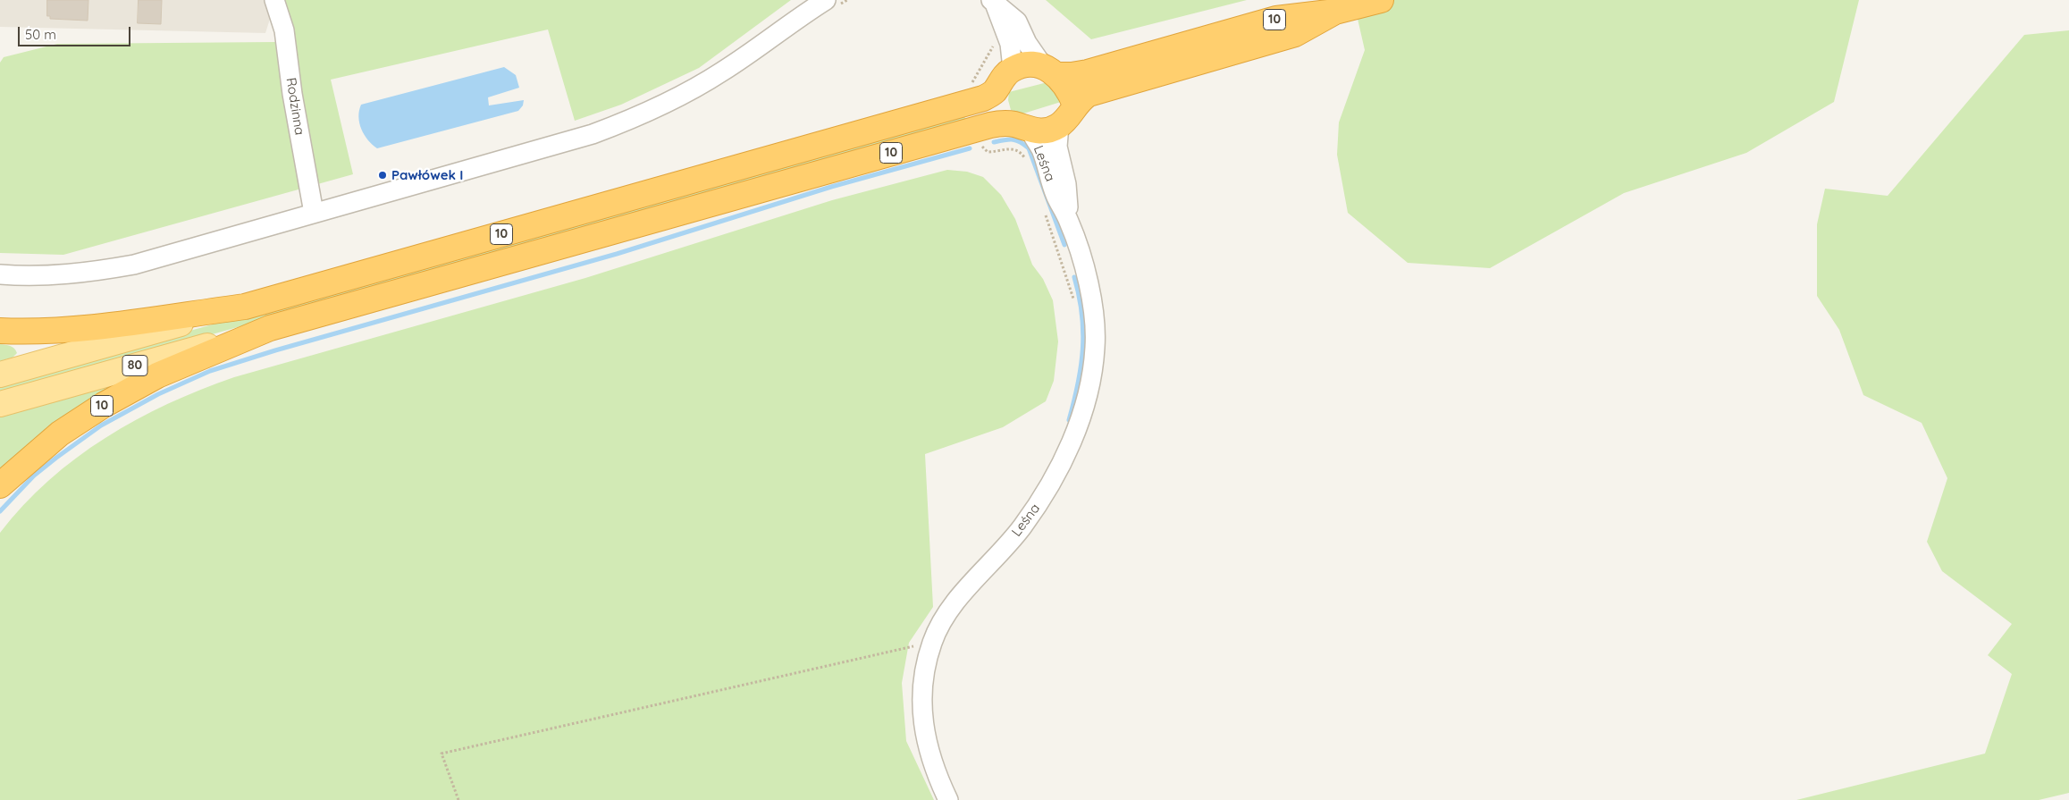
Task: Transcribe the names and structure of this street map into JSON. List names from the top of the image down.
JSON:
{
  "streets": {
    "highway": ["10"],
    "main road": ["80"],
    "street": ["Rodzinna", "Leśna"]
  },
  "crossings": [
    ["10", "Leśna"],
    ["10", "80"]
  ],
  "places": ["Pawłówek I"],
  "scale_bar": "50 m"
}
